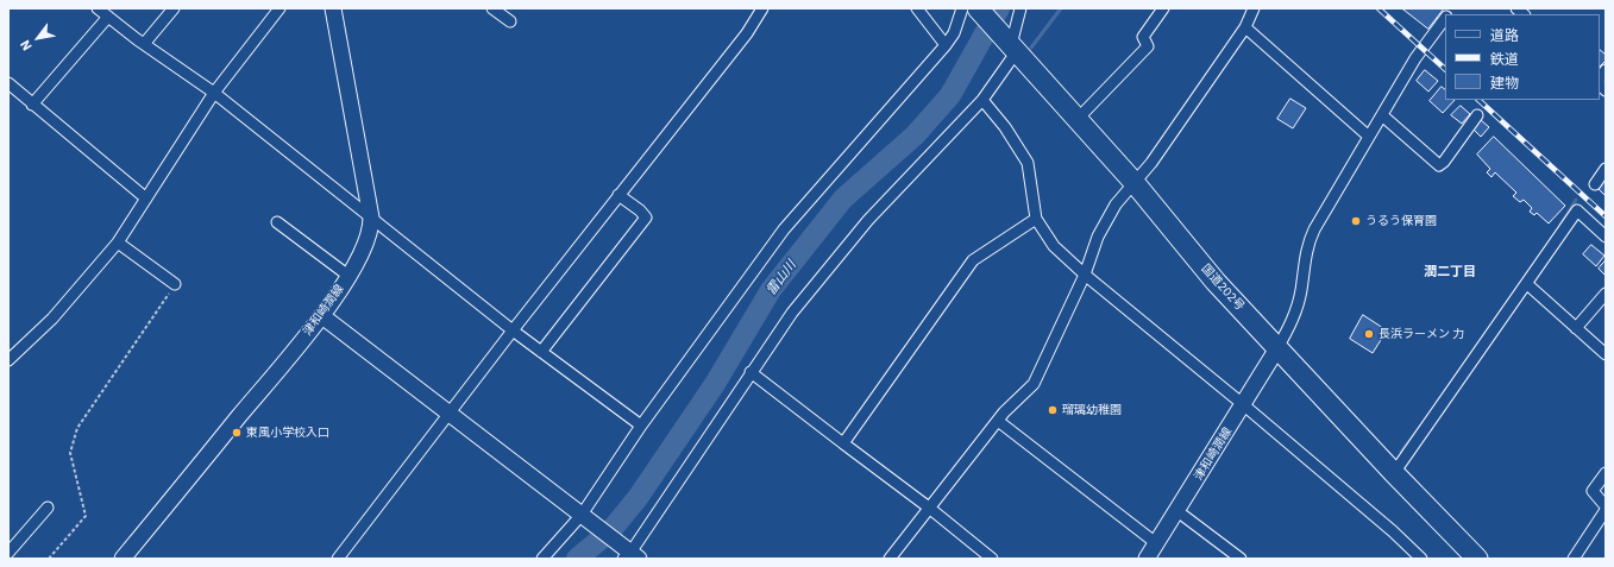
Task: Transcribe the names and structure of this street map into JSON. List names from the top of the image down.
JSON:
{
  "streets": {
    "highway": ["国道202号"],
    "main road": ["津和崎潤線"]
  },
  "crossings": [
    ["国道202号", "津和崎潤線"]
  ],
  "districts": ["潤二丁目"],
  "water": ["雷山川"],
  "places": [
    "うるう保育園",
    "長浜ラーメン 力",
    "瑠璃幼稚園",
    "東風小学校入口"
  ],
  "legend": ["道路", "鉄道", "建物"],
  "north": "bottom left"
}
